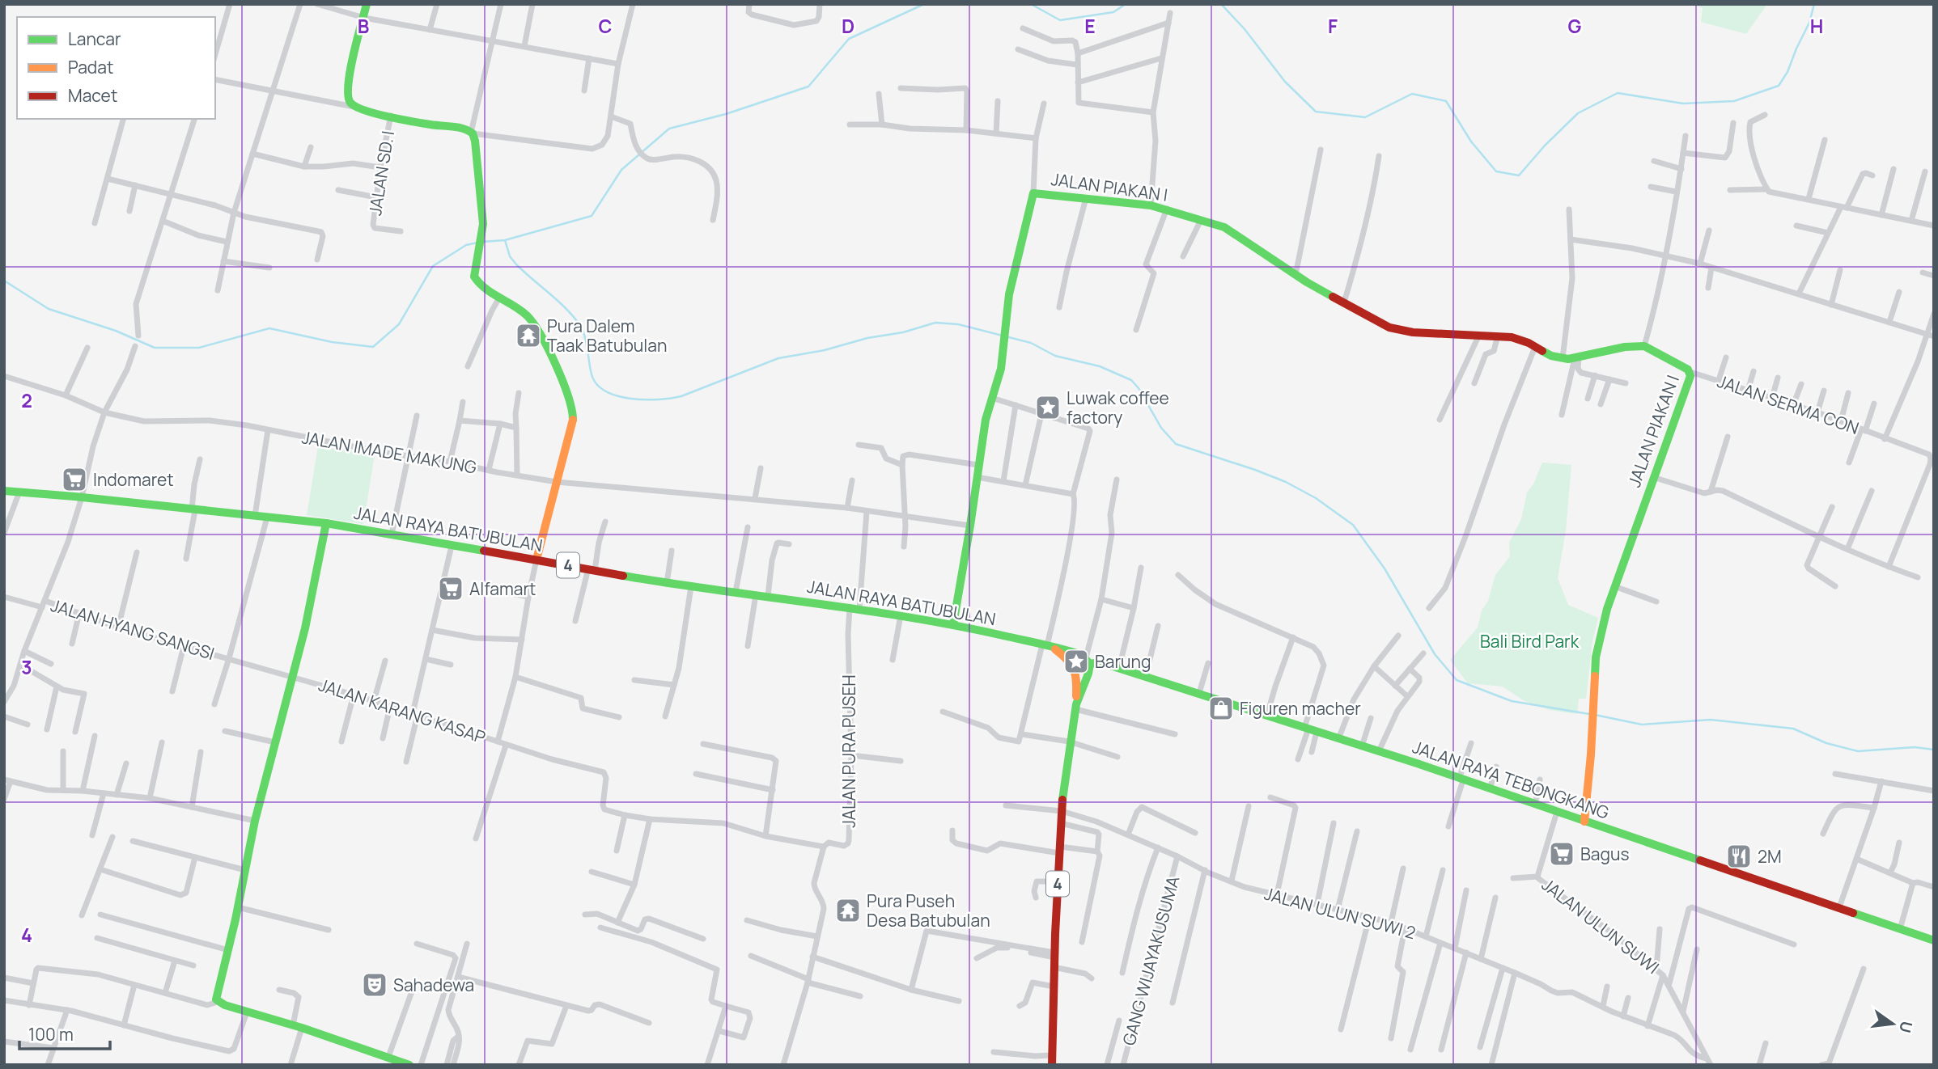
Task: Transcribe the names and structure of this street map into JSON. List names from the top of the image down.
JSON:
{
  "streets": {
    "main road": [
      "JALAN PIAKAN I",
      "JALAN RAYA BATUBULAN",
      "4",
      "JALAN RAYA TEBONGKANG"
    ],
    "street": [
      "JALAN SD. I",
      "JALAN SERMA CON",
      "JALAN IMADE MAKUNG",
      "JALAN HYANG SANGSI",
      "JALAN KARANG KASAP",
      "JALAN PURA PUSEH",
      "JALAN ULUN SUWI 2",
      "JALAN ULUN SUWI",
      "GANG WIJAYAKUSUMA"
    ]
  },
  "crossings": [
    ["JALAN PIAKAN I", "JALAN SERMA CON"],
    ["JALAN PIAKAN I", "JALAN RAYA TEBONGKANG"],
    ["JALAN RAYA BATUBULAN", "4"],
    ["JALAN RAYA BATUBULAN", "JALAN KARANG KASAP"],
    ["JALAN RAYA BATUBULAN", "JALAN PURA PUSEH"],
    ["JALAN RAYA BATUBULAN", "JALAN RAYA TEBONGKANG"],
    ["4", "JALAN RAYA TEBONGKANG"],
    ["4", "JALAN ULUN SUWI 2"],
    ["JALAN HYANG SANGSI", "JALAN KARANG KASAP"],
    ["JALAN RAYA TEBONGKANG", "JALAN ULUN SUWI"],
    ["JALAN ULUN SUWI 2", "JALAN ULUN SUWI"],
    ["JALAN ULUN SUWI 2", "GANG WIJAYAKUSUMA"]
  ],
  "parks": ["Bali Bird Park"],
  "places": {
    "temple": ["Pura Dalem Taak Batubulan", "Pura Puseh Desa Batubulan"],
    "place": ["Luwak coffee factory", "Barung"],
    "supermarket": ["Indomaret", "Alfamart", "Bagus"],
    "shop": ["Figuren macher"],
    "restaurant": ["2M"],
    "theatre": ["Sahadewa"]
  },
  "legend": ["Lancar", "Padat", "Macet"],
  "scale_bar": "100 m",
  "north": "right",
  "grid": {
    "columns": [
      "B",
      "C",
      "D",
      "E",
      "F",
      "G",
      "H"
    ],
    "rows": ["2", "3", "4"]
  }
}
